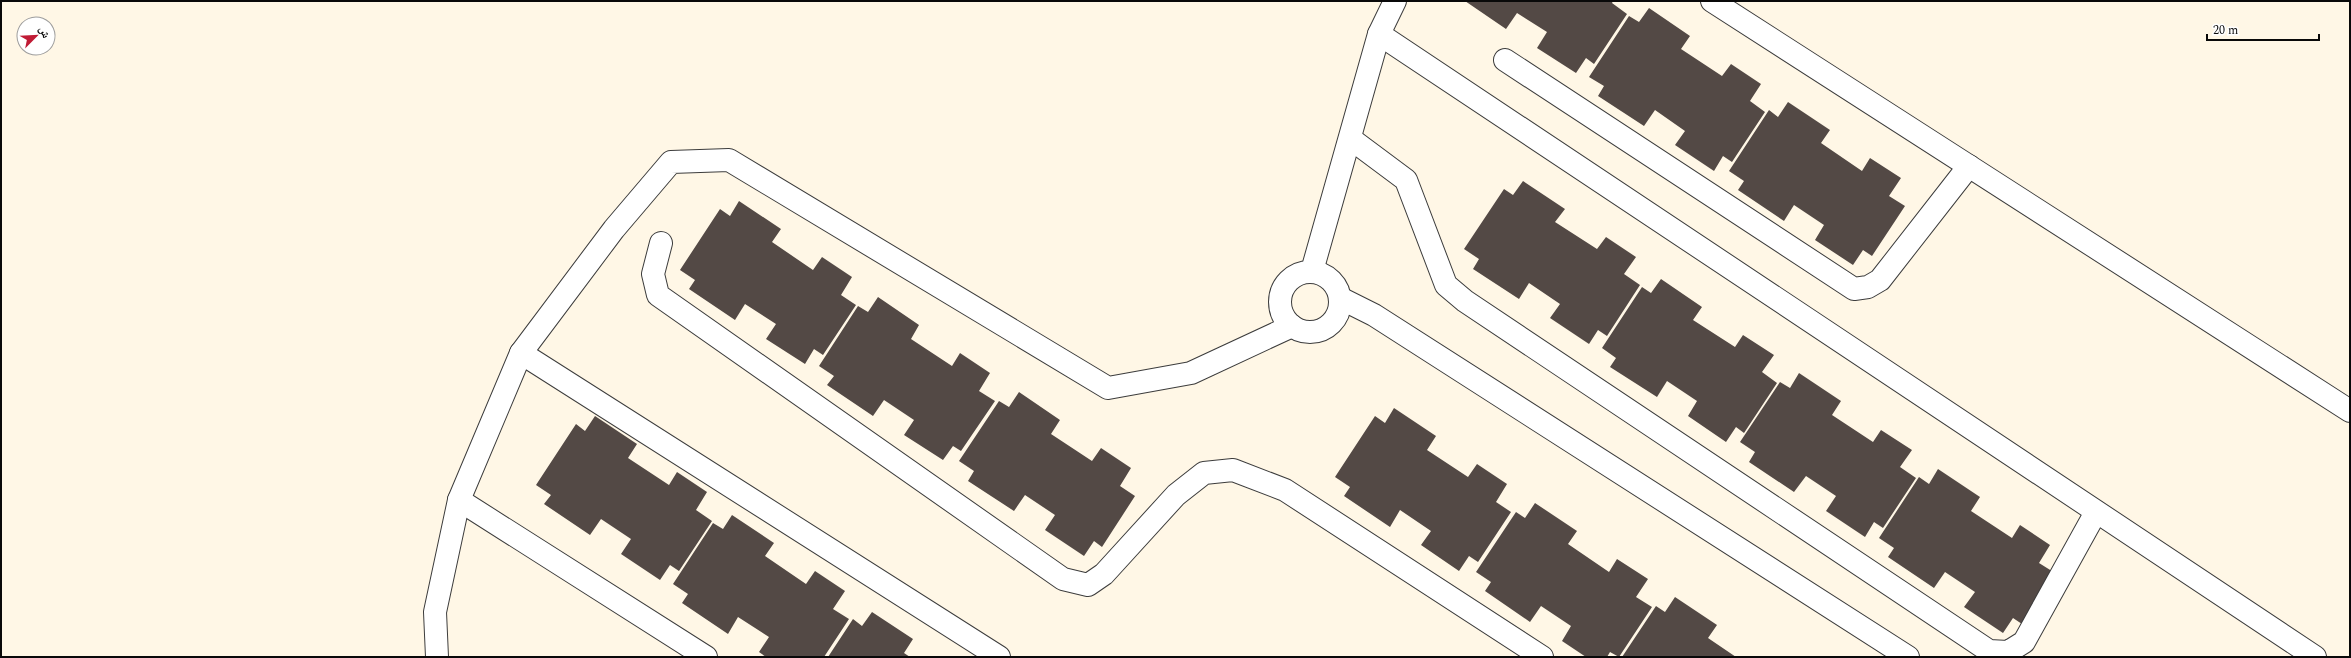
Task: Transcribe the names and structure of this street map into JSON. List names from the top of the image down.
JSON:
{
  "scale_bar": "20 m",
  "north": "top right"
}
